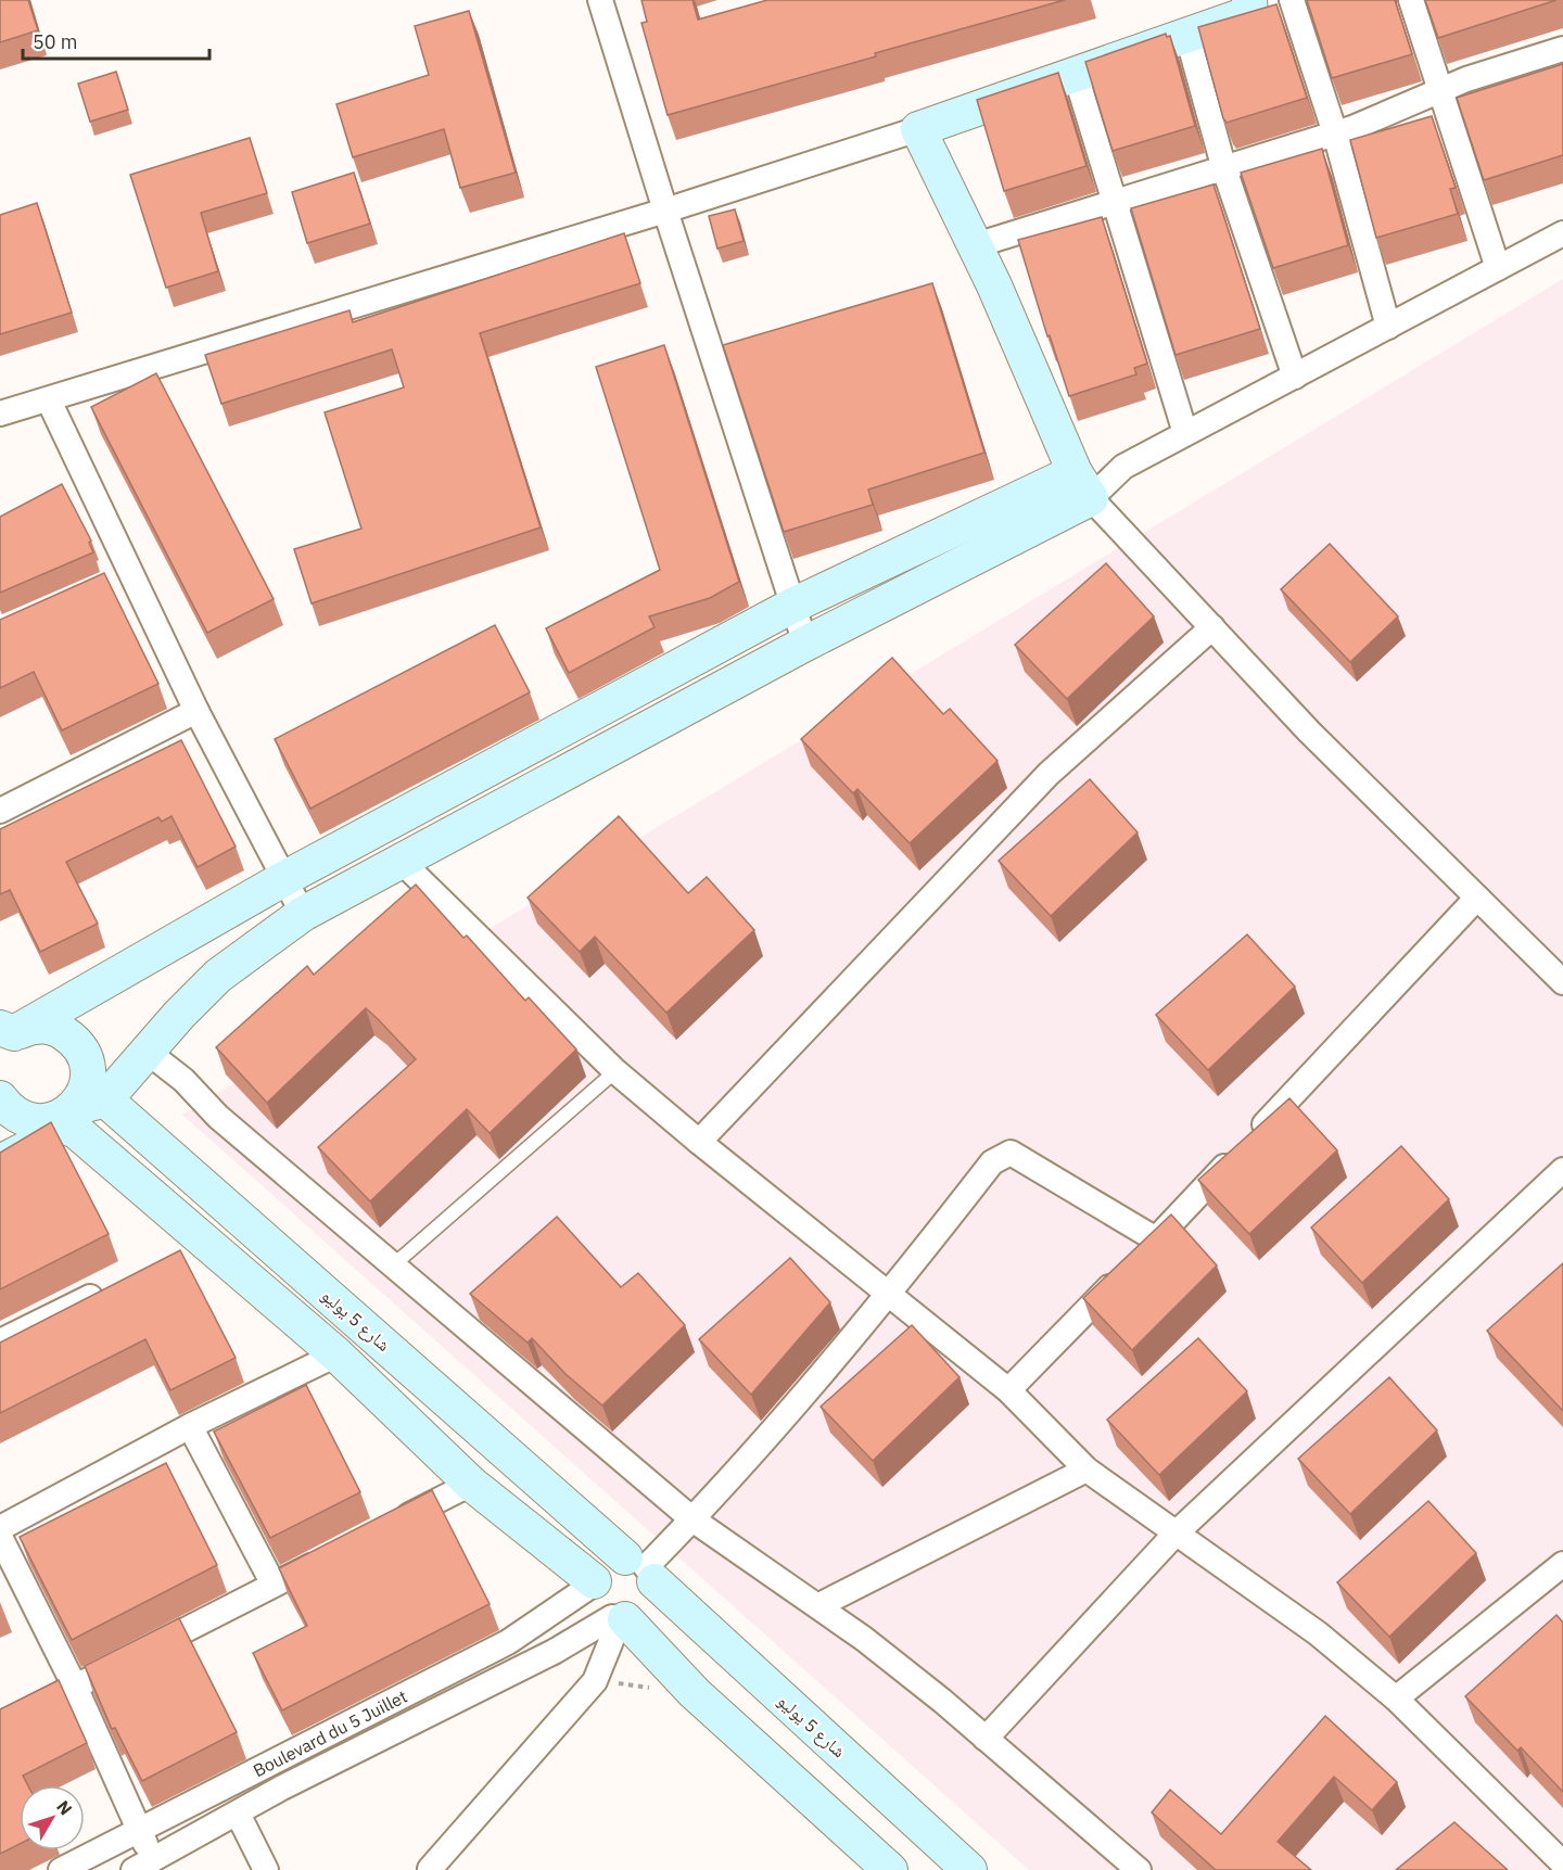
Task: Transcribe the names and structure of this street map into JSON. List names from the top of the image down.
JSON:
{
  "streets": {
    "street": ["شارع 5 يوليو", "Boulevard du 5 Juillet"]
  },
  "crossings": [
    ["شارع 5 يوليو", "Boulevard du 5 Juillet"]
  ],
  "scale_bar": "50 m",
  "north": "top right"
}
